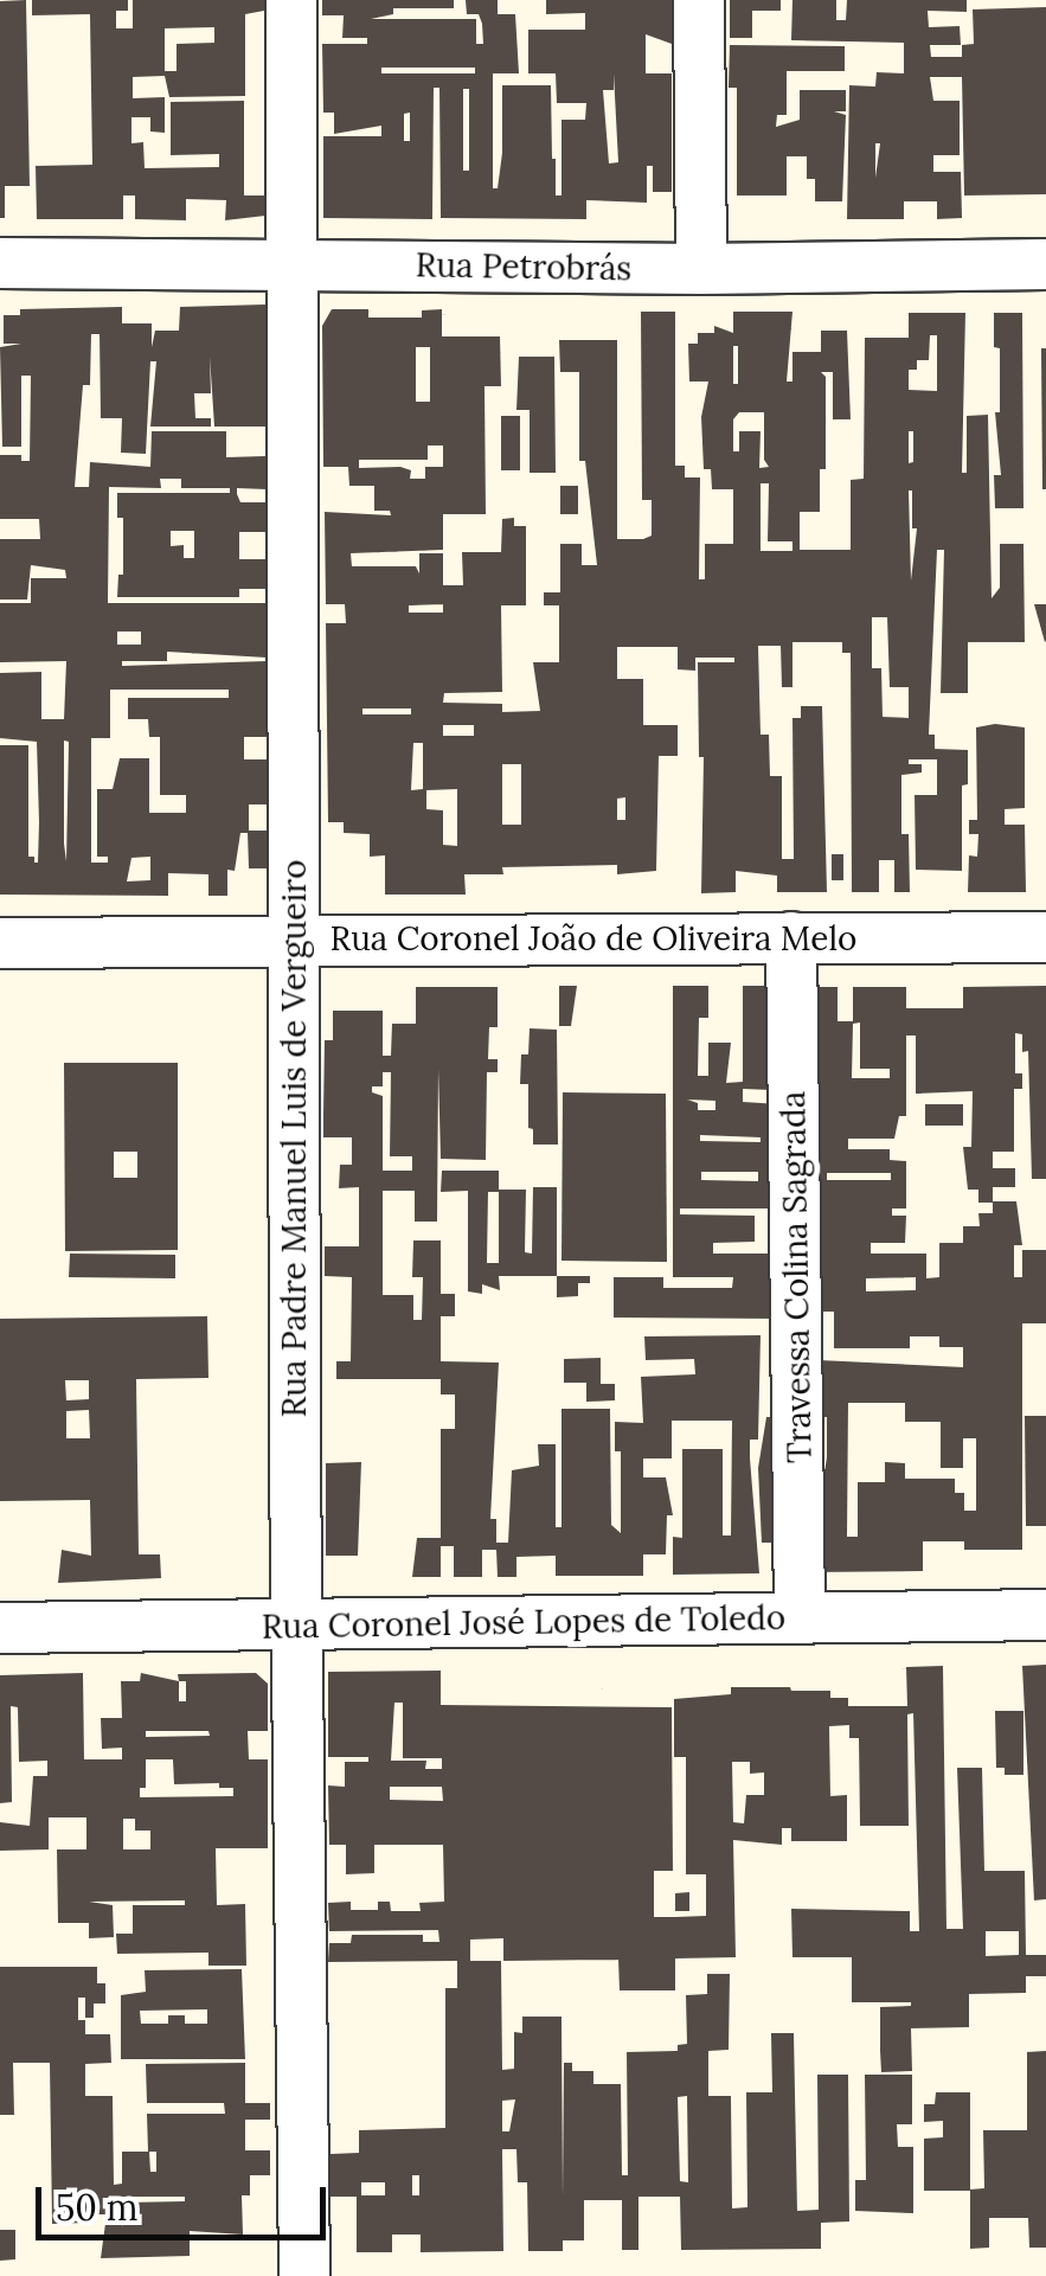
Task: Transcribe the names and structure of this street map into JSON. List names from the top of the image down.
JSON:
{
  "streets": {
    "street": [
      "Rua Petrobrás",
      "Rua Coronel João de Oliveira Melo",
      "Rua Padre Manuel Luis de Vergueiro",
      "Travessa Colina Sagrada",
      "Rua Coronel José Lopes de Toledo"
    ]
  },
  "crossings": [
    ["Rua Petrobrás", "Rua Padre Manuel Luis de Vergueiro"],
    ["Rua Coronel João de Oliveira Melo", "Rua Padre Manuel Luis de Vergueiro"],
    ["Rua Coronel João de Oliveira Melo", "Travessa Colina Sagrada"],
    ["Rua Padre Manuel Luis de Vergueiro", "Rua Coronel José Lopes de Toledo"],
    ["Travessa Colina Sagrada", "Rua Coronel José Lopes de Toledo"]
  ],
  "scale_bar": "50 m"
}
